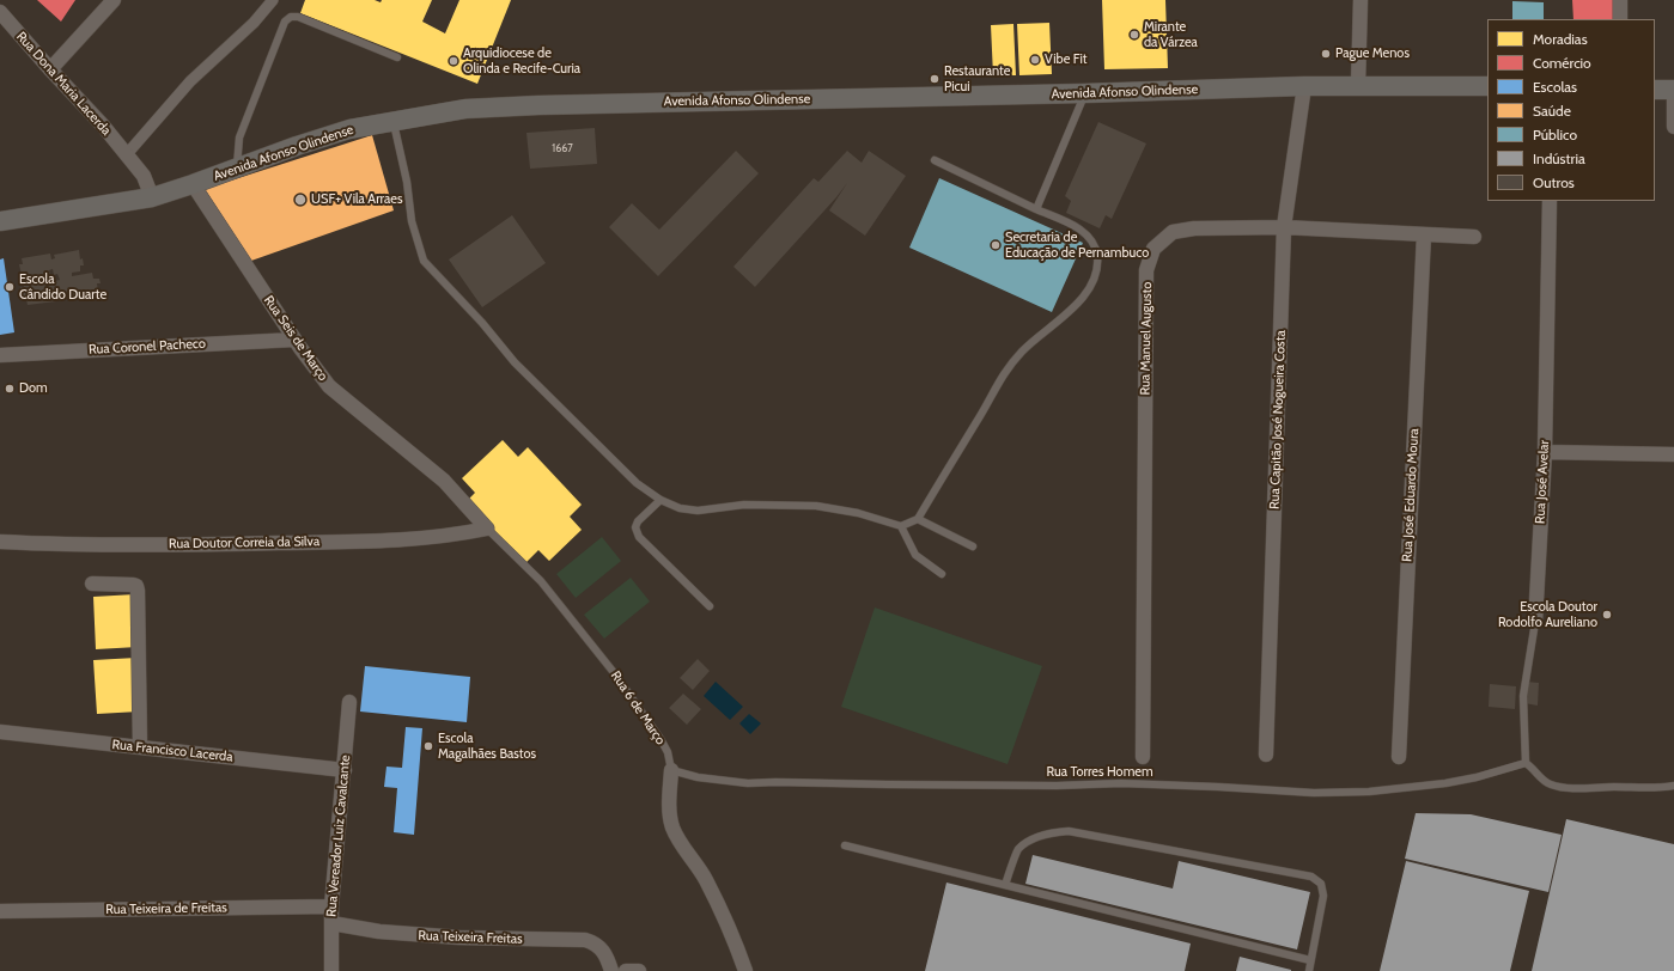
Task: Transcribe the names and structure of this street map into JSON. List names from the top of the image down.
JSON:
{
  "streets": {
    "main road": ["Avenida Afonso Olindense"],
    "street": [
      "Rua Dona Maria Lacerda",
      "Rua Seis de Março",
      "Rua Manuel Augusto",
      "Rua Coronel Pacheco",
      "Rua Capitão José Nogueira Costa",
      "Rua José Avelar",
      "Rua José Eduardo Moura",
      "Rua Doutor Correia da Silva",
      "Rua 6 de Março",
      "Rua Francisco Lacerda",
      "Rua Vereador Luiz Cavalcante",
      "Rua Teixeira de Freitas",
      "Rua Teixeira Freitas"
    ],
    "lane": ["Rua Torres Homem"]
  },
  "crossings": [
    ["Rua Dona Maria Lacerda", "Avenida Afonso Olindense"],
    ["Avenida Afonso Olindense", "Rua Seis de Março"],
    ["Avenida Afonso Olindense", "Rua Capitão José Nogueira Costa"],
    ["Rua Seis de Março", "Rua Coronel Pacheco"],
    ["Rua Seis de Março", "Rua Doutor Correia da Silva"],
    ["Rua Seis de Março", "Rua 6 de Março"],
    ["Rua Manuel Augusto", "Rua Capitão José Nogueira Costa"],
    ["Rua Manuel Augusto", "Rua José Eduardo Moura"],
    ["Rua José Avelar", "Rua Torres Homem"],
    ["Rua Doutor Correia da Silva", "Rua 6 de Março"],
    ["Rua 6 de Março", "Rua Torres Homem"],
    ["Rua Francisco Lacerda", "Rua Vereador Luiz Cavalcante"],
    ["Rua Vereador Luiz Cavalcante", "Rua Teixeira de Freitas"],
    ["Rua Vereador Luiz Cavalcante", "Rua Teixeira Freitas"]
  ],
  "places": [
    "Mirante da Várzea",
    "Pague Menos",
    "Vibe Fit",
    "Arquidiocese de Olinda e Recife-Curia",
    "Restaurante Picui",
    "USF+ Vila Arraes",
    "Secretaria de Educação de Pernambuco",
    "Escola Cândido Duarte",
    "Dom",
    "Escola Doutor Rodolfo Aureliano",
    "Escola Magalhães Bastos"
  ],
  "house_numbers": ["1667"],
  "legend": [
    "Moradias",
    "Comércio",
    "Escolas",
    "Saúde",
    "Público",
    "Indústria",
    "Outros"
  ]
}
